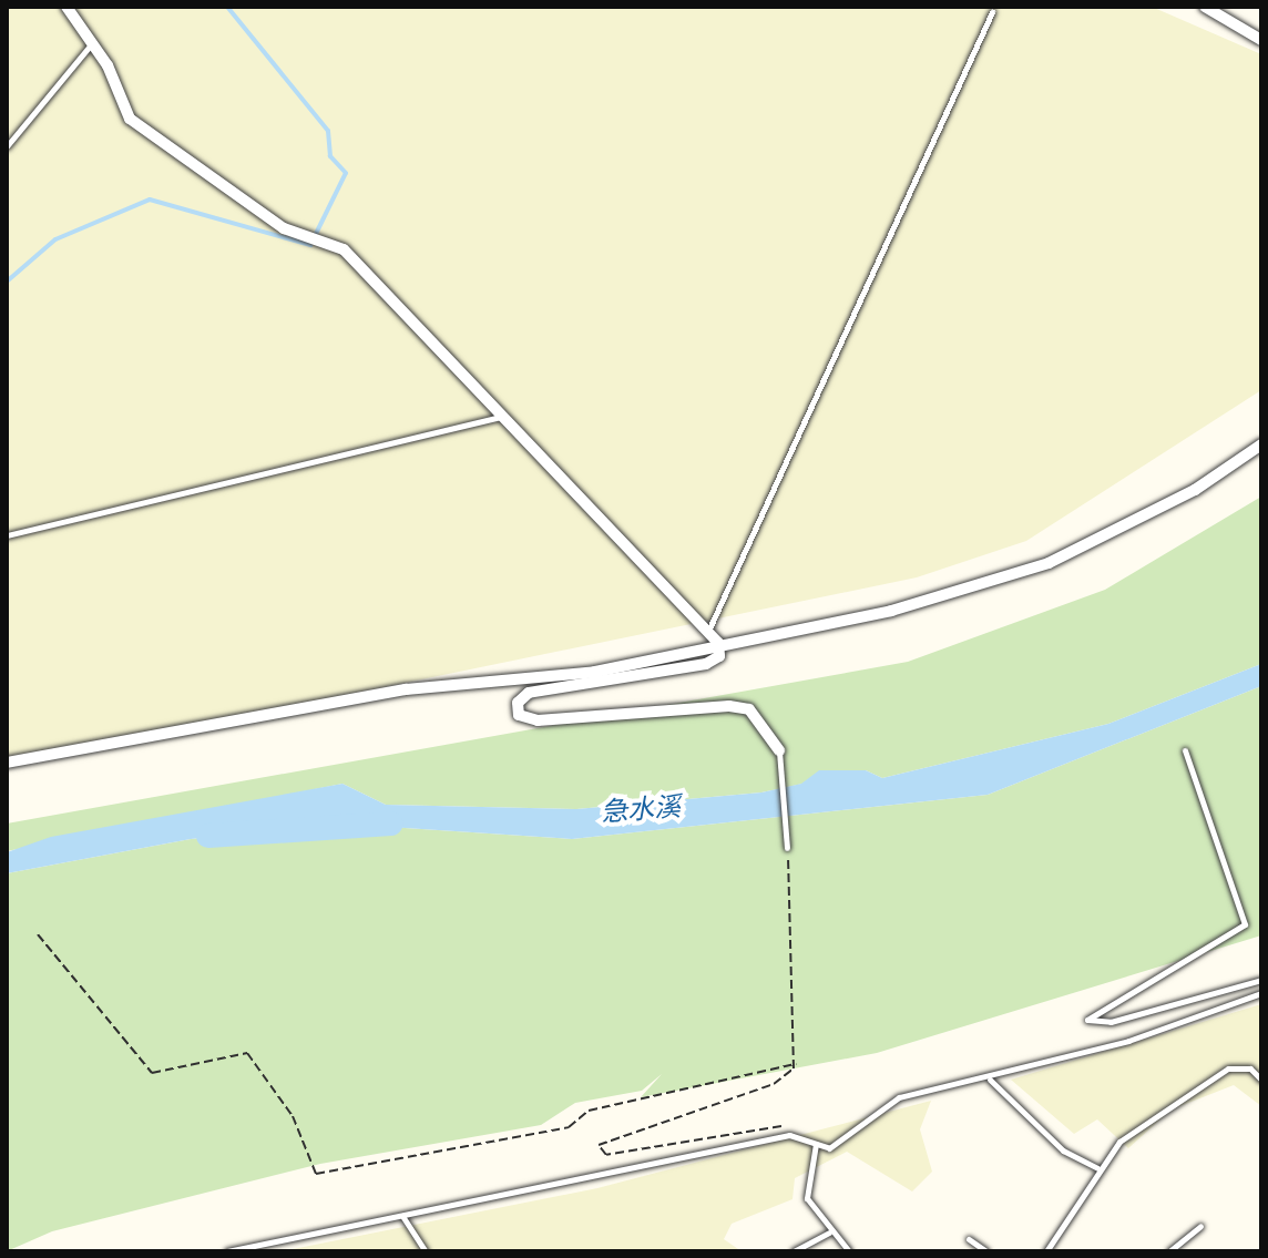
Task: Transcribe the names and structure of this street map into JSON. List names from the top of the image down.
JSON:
{
  "water": ["急水溪"]
}
